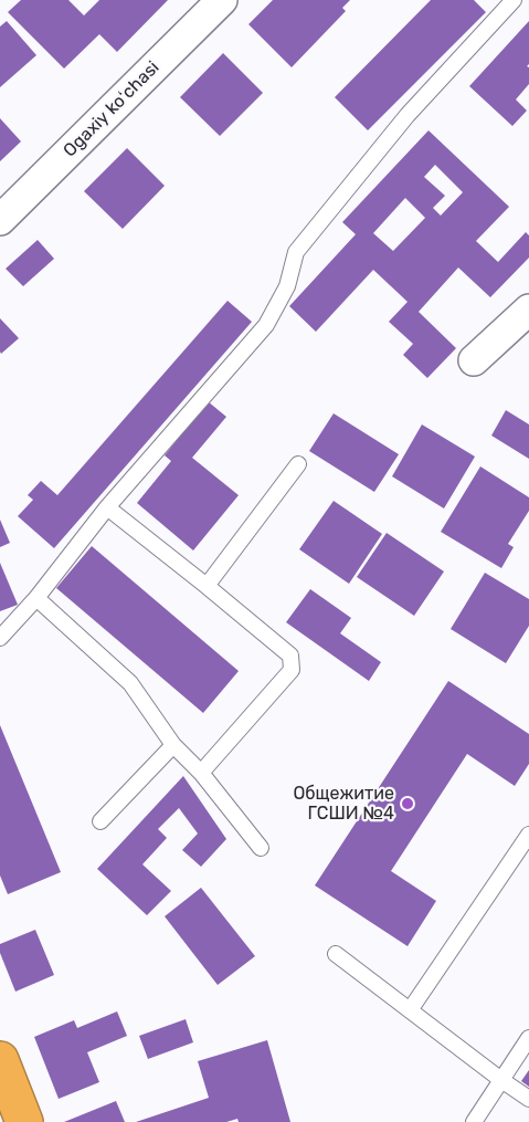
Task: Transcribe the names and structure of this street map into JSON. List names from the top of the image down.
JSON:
{
  "streets": {
    "street": ["Ogaxiy koʻchasi"]
  },
  "places": ["Общежитие ГСШИ №4"]
}
